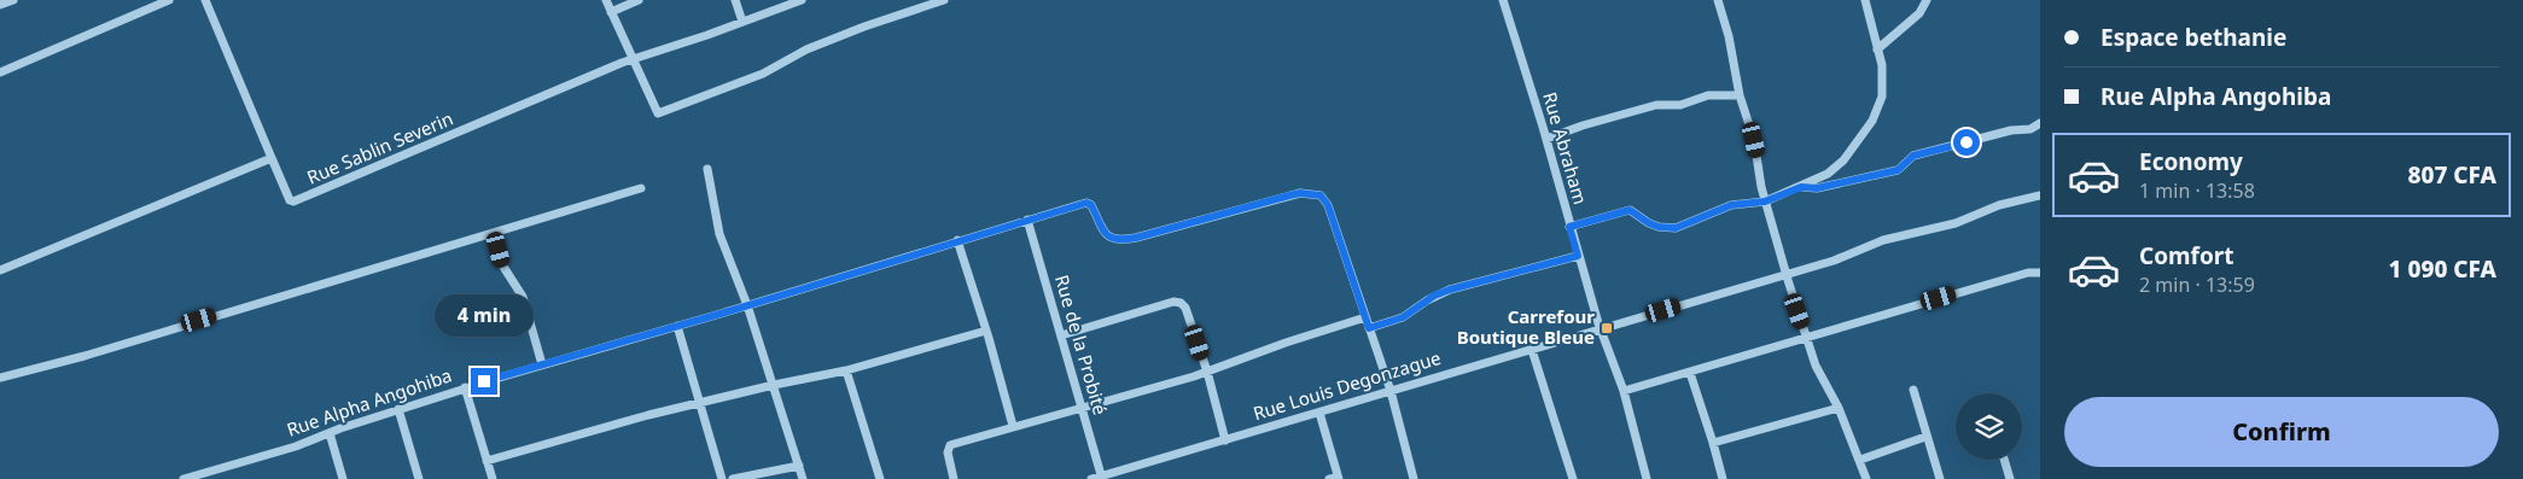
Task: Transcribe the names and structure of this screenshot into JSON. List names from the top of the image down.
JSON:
{
  "streets": {
    "street": [
      "Rue Sablin Severin",
      "Rue Abraham",
      "Rue de la Probité",
      "Rue Louis Degonzague",
      "Rue Alpha Angohiba"
    ]
  },
  "crossings": [
    ["Rue Abraham", "Rue Louis Degonzague"],
    ["Rue de la Probité", "Rue Louis Degonzague"],
    ["Rue de la Probité", "Rue Alpha Angohiba"],
    ["Rue Louis Degonzague", "Rue Alpha Angohiba"]
  ],
  "places": {
    "transit": ["Carrefour Boutique Bleue"]
  },
  "page": {
    "banner": ["Espace bethanie", "Rue Alpha Angohiba"],
    "list": [
      {
        "name": "Economy",
        "note": "1 min · 13:58",
        "value": "807 CFA"
      },
      {
        "name": "Comfort",
        "note": "2 min · 13:59",
        "value": "1 090 CFA"
      }
    ],
    "bubble": "4 min",
    "buttons": "Confirm"
  }
}
